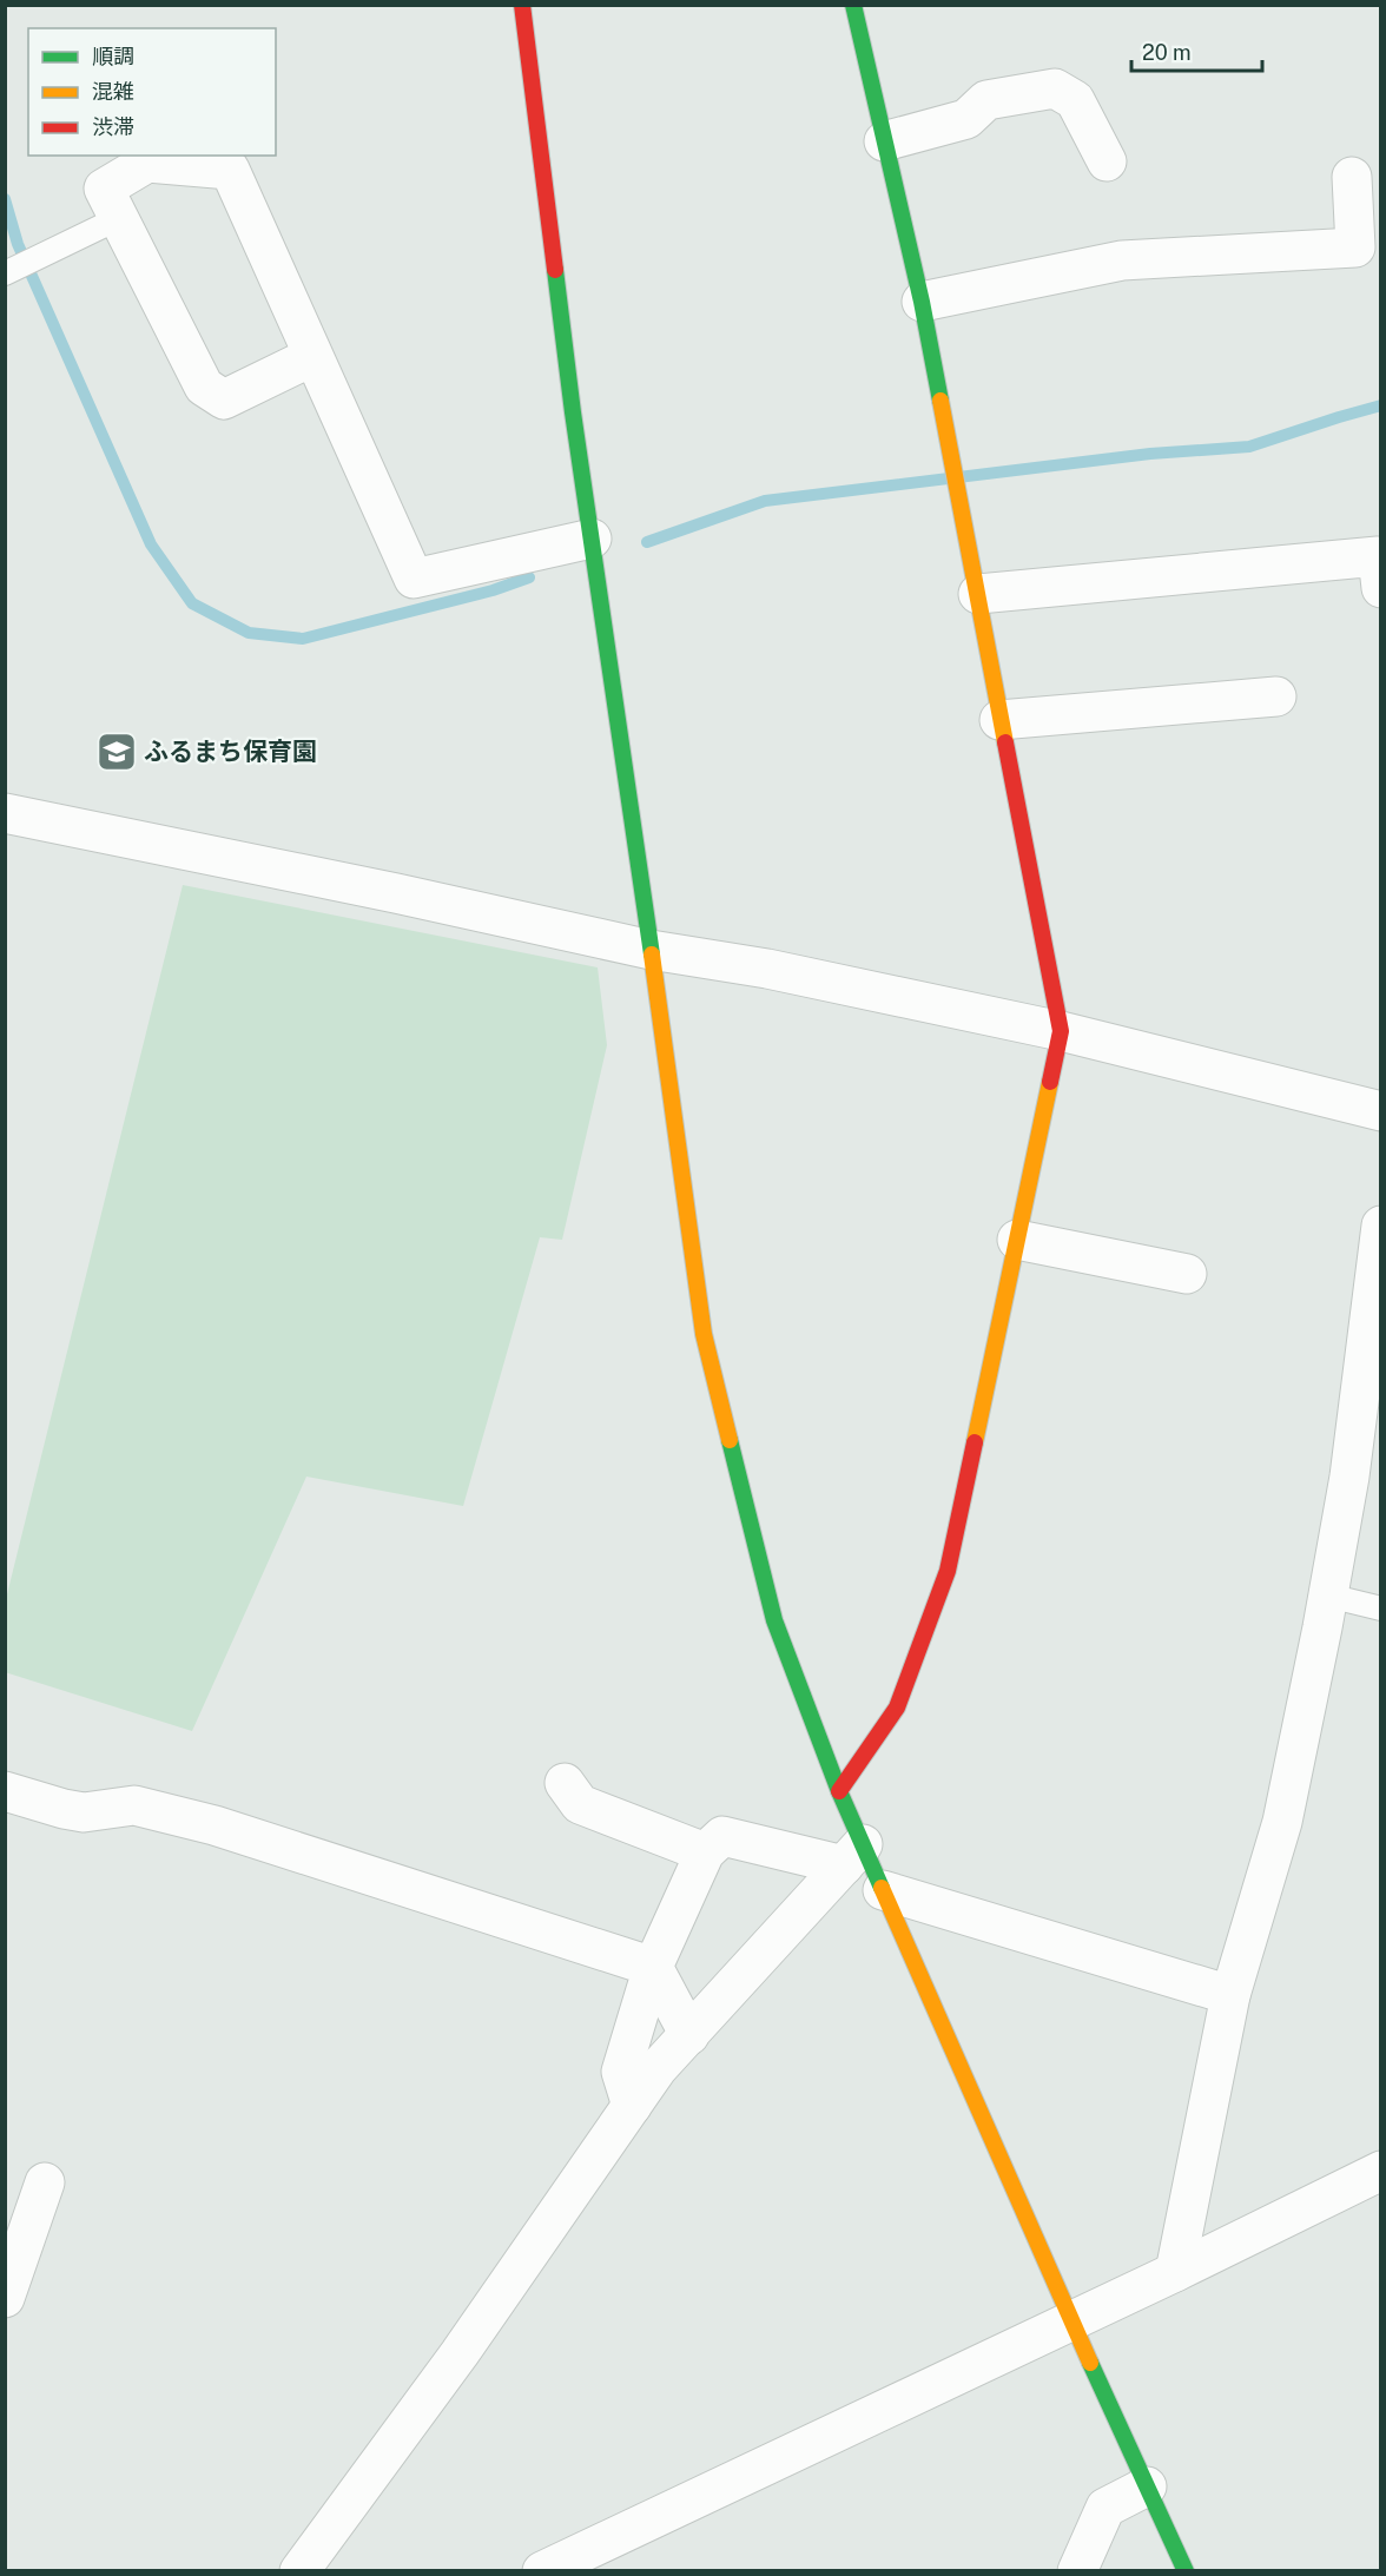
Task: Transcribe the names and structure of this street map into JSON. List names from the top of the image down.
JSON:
{
  "places": {
    "school or university": ["ふるまち保育園"]
  },
  "legend": ["順調", "混雑", "渋滞"],
  "scale_bar": "20 m"
}
